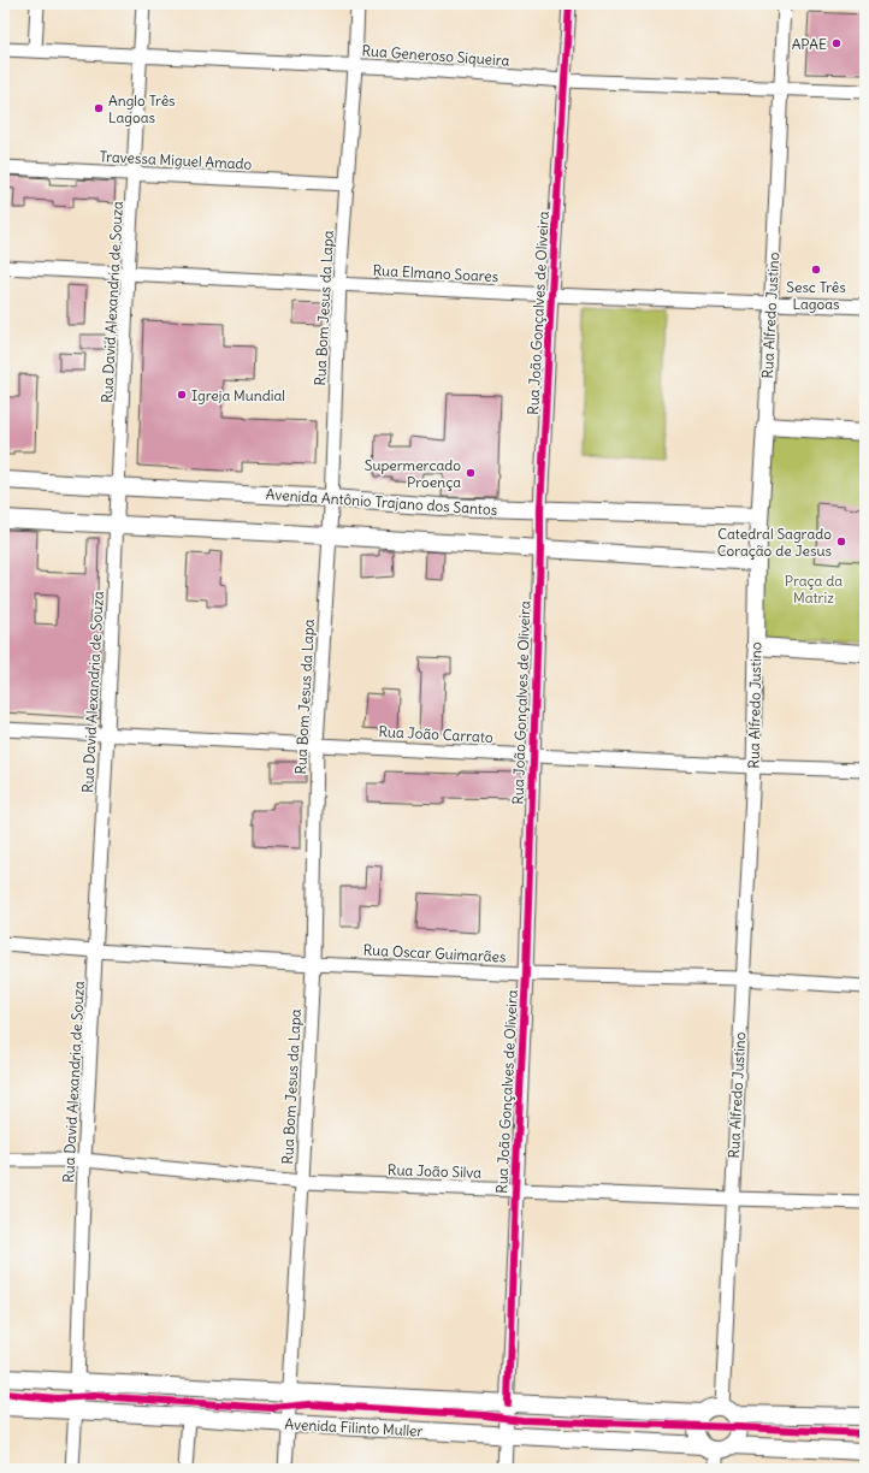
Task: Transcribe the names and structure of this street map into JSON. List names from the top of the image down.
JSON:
{
  "streets": {
    "main road": ["Rua Alfredo Justino", "Avenida Antônio Trajano dos Santos", "Avenida Filinto Muller"],
    "street": [
      "Rua Generoso Siqueira",
      "Travessa Miguel Amado",
      "Rua Elmano Soares",
      "Rua David Alexandria de Souza",
      "Rua Bom Jesus da Lapa",
      "Rua João Gonçalves de Oliveira",
      "Rua João Carrato",
      "Rua Oscar Guimarães",
      "Rua João Silva"
    ]
  },
  "crossings": [
    ["Rua Generoso Siqueira", "Rua David Alexandria de Souza"],
    ["Rua Generoso Siqueira", "Rua Bom Jesus da Lapa"],
    ["Rua Generoso Siqueira", "Rua João Gonçalves de Oliveira"],
    ["Rua Generoso Siqueira", "Rua Alfredo Justino"],
    ["Travessa Miguel Amado", "Rua David Alexandria de Souza"],
    ["Travessa Miguel Amado", "Rua Bom Jesus da Lapa"],
    ["Rua Elmano Soares", "Rua David Alexandria de Souza"],
    ["Rua Elmano Soares", "Rua Bom Jesus da Lapa"],
    ["Rua Elmano Soares", "Rua João Gonçalves de Oliveira"],
    ["Rua Elmano Soares", "Rua Alfredo Justino"],
    ["Rua David Alexandria de Souza", "Avenida Antônio Trajano dos Santos"],
    ["Rua David Alexandria de Souza", "Rua João Carrato"],
    ["Rua David Alexandria de Souza", "Rua Oscar Guimarães"],
    ["Rua David Alexandria de Souza", "Rua João Silva"],
    ["Rua David Alexandria de Souza", "Avenida Filinto Muller"],
    ["Rua Bom Jesus da Lapa", "Avenida Antônio Trajano dos Santos"],
    ["Rua Bom Jesus da Lapa", "Rua João Carrato"],
    ["Rua Bom Jesus da Lapa", "Rua Oscar Guimarães"],
    ["Rua Bom Jesus da Lapa", "Rua João Silva"],
    ["Rua Bom Jesus da Lapa", "Avenida Filinto Muller"],
    ["Rua João Gonçalves de Oliveira", "Avenida Antônio Trajano dos Santos"],
    ["Rua João Gonçalves de Oliveira", "Rua João Carrato"],
    ["Rua João Gonçalves de Oliveira", "Rua Oscar Guimarães"],
    ["Rua João Gonçalves de Oliveira", "Rua João Silva"],
    ["Rua João Gonçalves de Oliveira", "Avenida Filinto Muller"],
    ["Rua Alfredo Justino", "Avenida Antônio Trajano dos Santos"],
    ["Rua Alfredo Justino", "Rua João Carrato"],
    ["Rua Alfredo Justino", "Rua Oscar Guimarães"],
    ["Rua Alfredo Justino", "Rua João Silva"],
    ["Rua Alfredo Justino", "Avenida Filinto Muller"]
  ],
  "parks": ["Praça da Matriz"],
  "places": [
    "APAE",
    "Anglo Três Lagoas",
    "Sesc Três Lagoas",
    "Igreja Mundial",
    "Supermercado Proença",
    "Catedral Sagrado Coração de Jesus"
  ]
}
